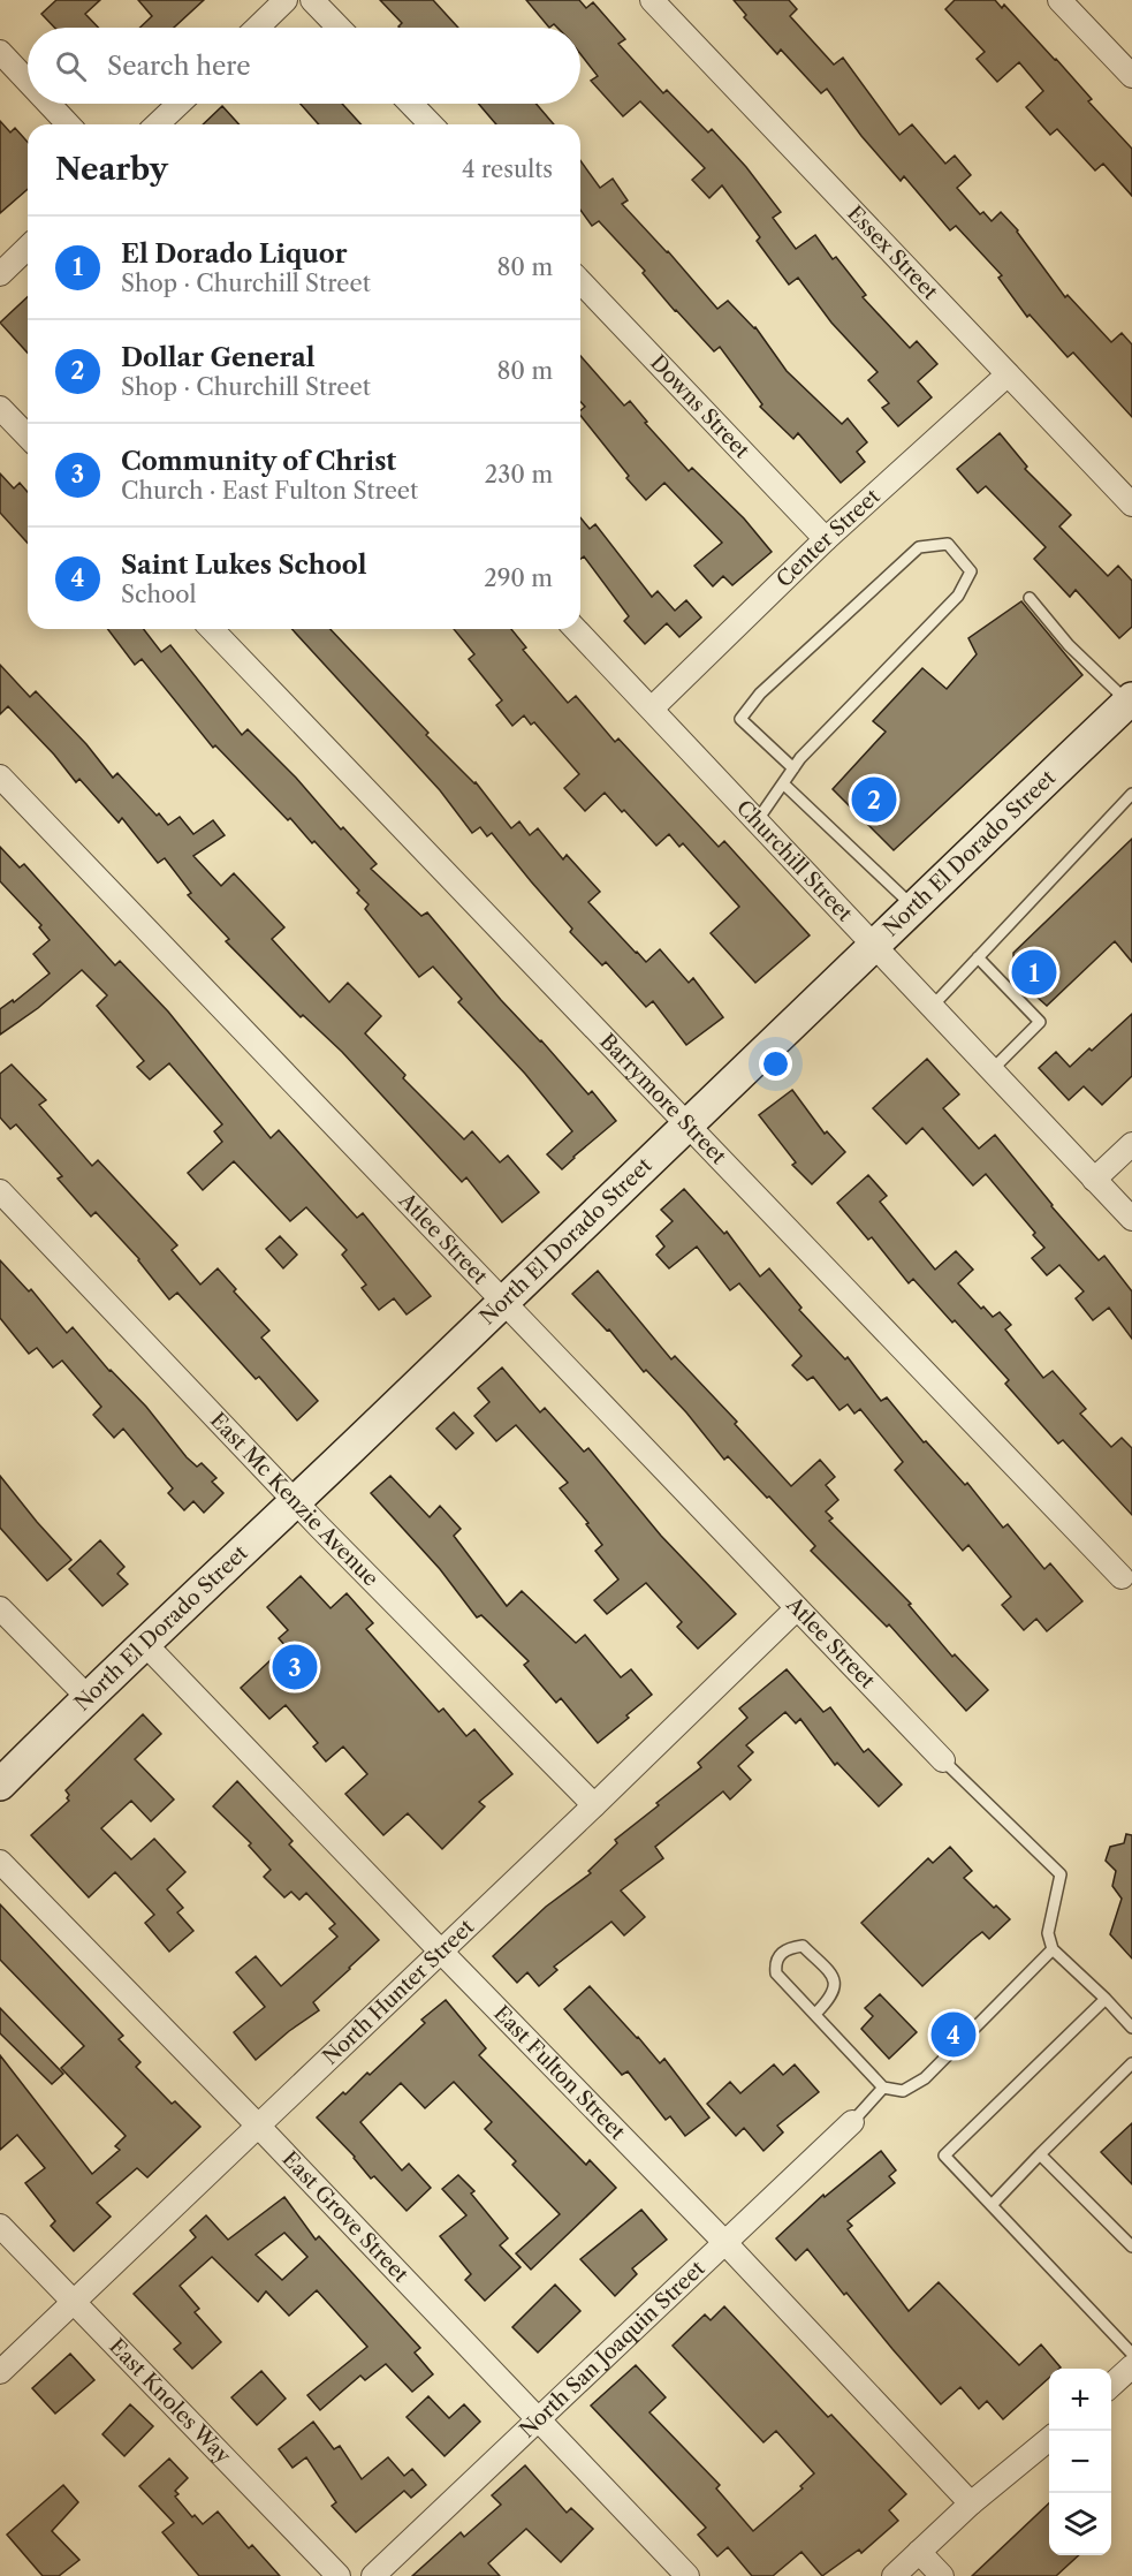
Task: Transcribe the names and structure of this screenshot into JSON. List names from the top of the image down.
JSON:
{
  "streets": {
    "main road": ["North El Dorado Street"],
    "street": [
      "Essex Street",
      "Downs Street",
      "Center Street",
      "Churchill Street",
      "Barrymore Street",
      "Atlee Street",
      "East Mc Kenzie Avenue",
      "North Hunter Street",
      "East Fulton Street",
      "East Grove Street",
      "North San Joaquin Street",
      "East Knoles Way"
    ]
  },
  "crossings": [
    ["Essex Street", "Center Street"],
    ["Downs Street", "Center Street"],
    ["Center Street", "Churchill Street"],
    ["North El Dorado Street", "Churchill Street"],
    ["North El Dorado Street", "Barrymore Street"],
    ["North El Dorado Street", "Atlee Street"],
    ["North El Dorado Street", "East Mc Kenzie Avenue"],
    ["North El Dorado Street", "East Fulton Street"],
    ["Atlee Street", "North Hunter Street"],
    ["East Mc Kenzie Avenue", "North Hunter Street"],
    ["North Hunter Street", "East Fulton Street"],
    ["North Hunter Street", "East Grove Street"],
    ["North Hunter Street", "East Knoles Way"],
    ["East Fulton Street", "North San Joaquin Street"],
    ["East Grove Street", "North San Joaquin Street"]
  ],
  "page": {
    "search": "Search here",
    "heading": ["Nearby", "4 results"],
    "list": [
      {
        "mark": "1",
        "name": "El Dorado Liquor",
        "note": "Shop · Churchill Street",
        "value": "80 m"
      },
      {
        "mark": "2",
        "name": "Dollar General",
        "note": "Shop · Churchill Street",
        "value": "80 m"
      },
      {
        "mark": "3",
        "name": "Community of Christ",
        "note": "Church · East Fulton Street",
        "value": "230 m"
      },
      {
        "mark": "4",
        "name": "Saint Lukes School",
        "note": "School",
        "value": "290 m"
      }
    ],
    "pins": [
      "2",
      "1",
      "3",
      "4"
    ],
    "map_buttons": ["+", "−"]
  }
}
